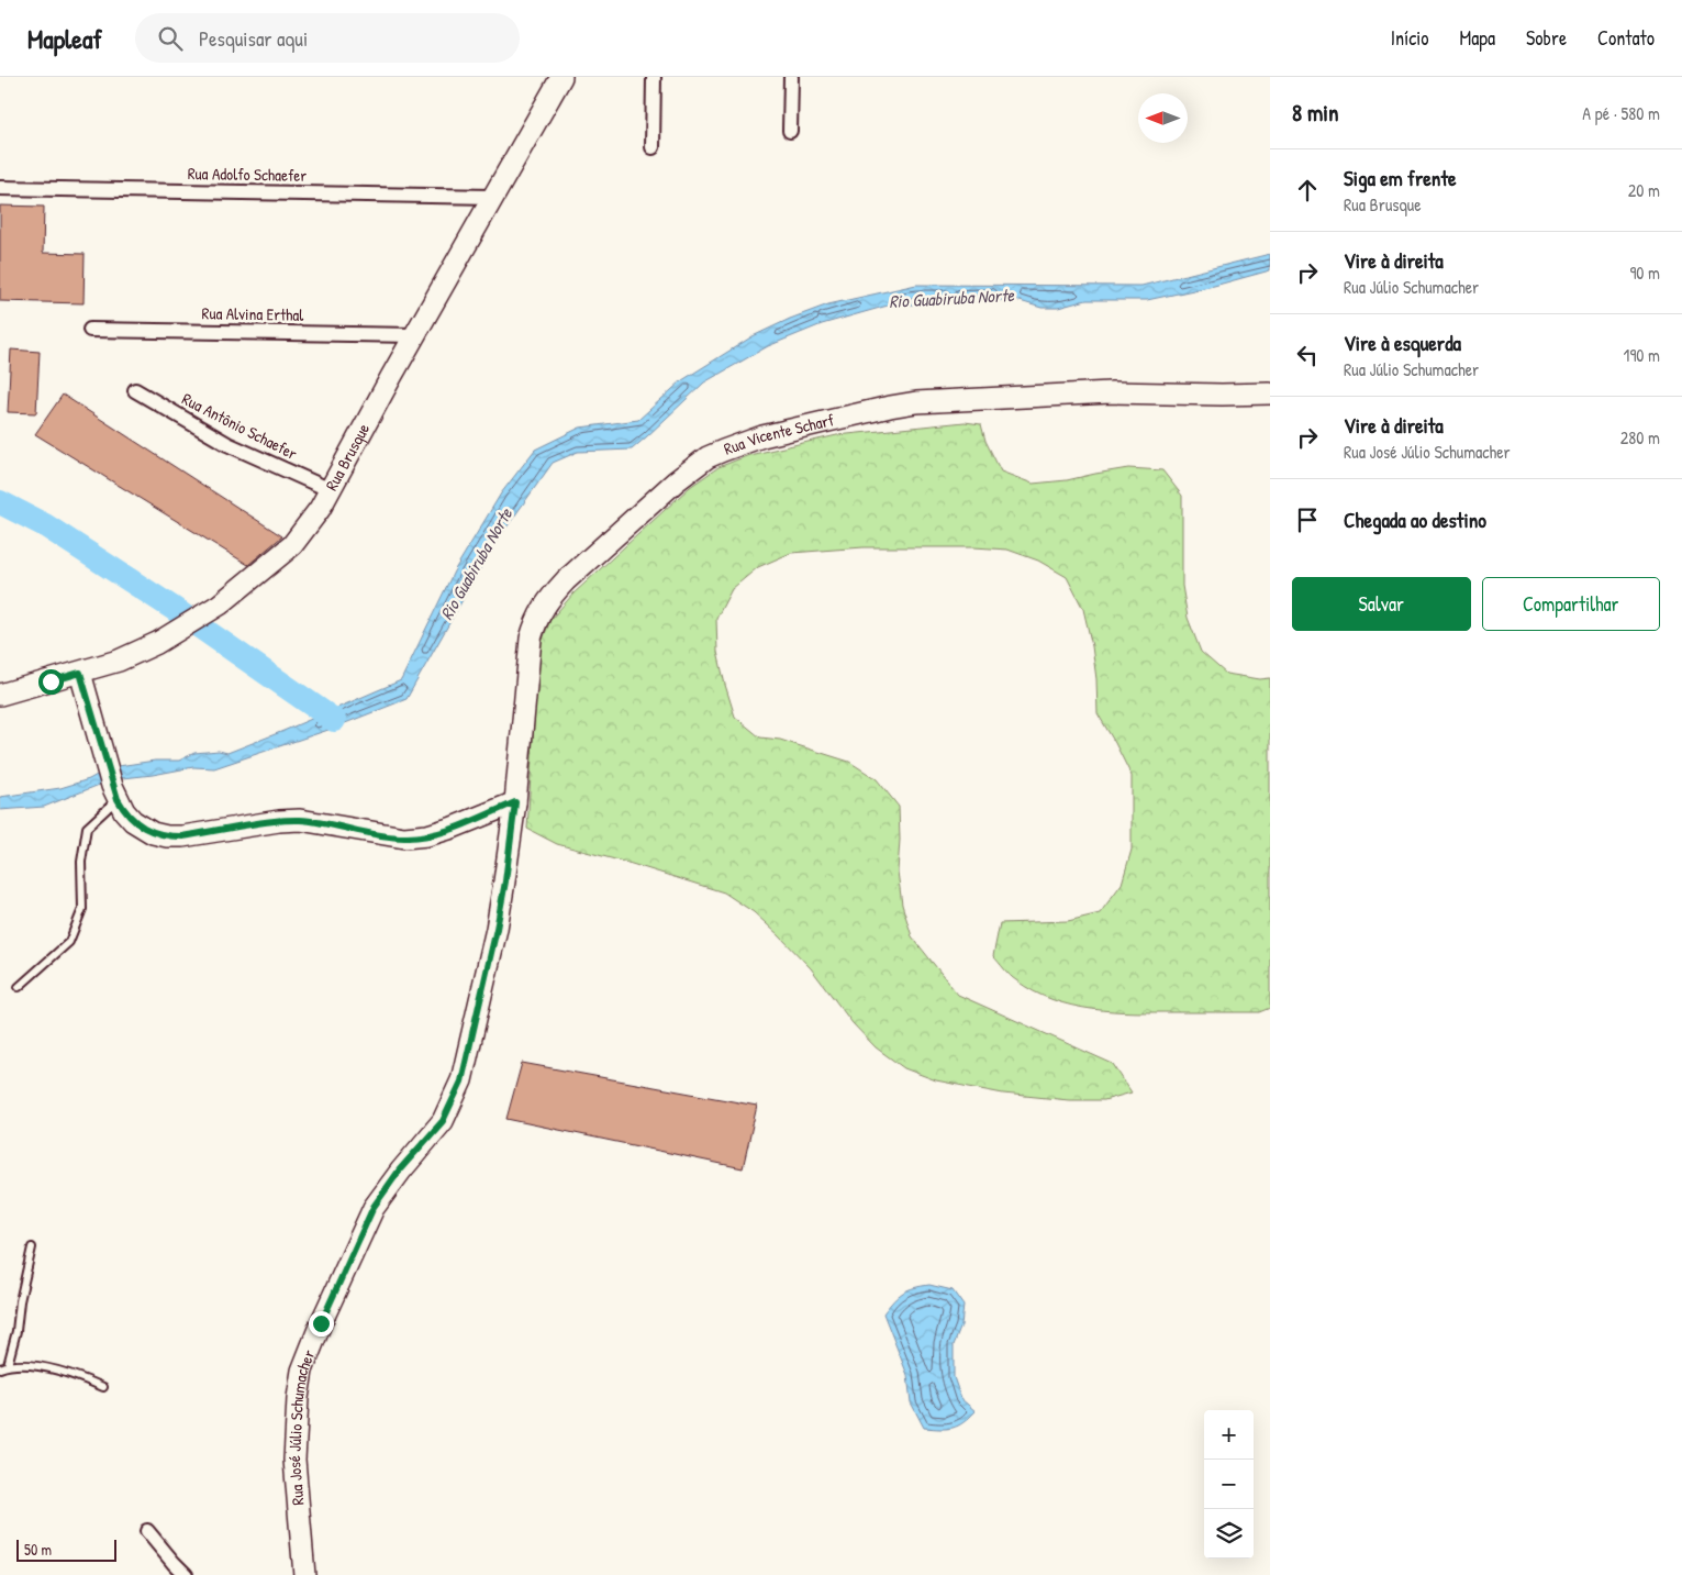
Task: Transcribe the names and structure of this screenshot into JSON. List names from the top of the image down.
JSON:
{
  "streets": {
    "main road": ["Rua Vicente Scharf", "Rua Brusque", "Rua José Júlio Schumacher"],
    "street": ["Rua Adolfo Schaefer", "Rua Alvina Erthal", "Rua Antônio Schaefer"]
  },
  "crossings": [
    ["Rua Adolfo Schaefer", "Rua Brusque"],
    ["Rua Alvina Erthal", "Rua Brusque"],
    ["Rua Antônio Schaefer", "Rua Brusque"],
    ["Rua Vicente Scharf", "Rua José Júlio Schumacher"]
  ],
  "water": ["Rio Guabiruba Norte"],
  "scale_bar": "50 m",
  "north": "left",
  "page": {
    "header": "Mapleaf",
    "search": "Pesquisar aqui",
    "nav": [
      "Início",
      "Mapa",
      "Sobre",
      "Contato"
    ],
    "heading": ["8 min", "A pé · 580 m"],
    "list": [
      ["Siga em frente", "Rua Brusque", "20 m"],
      ["Vire à direita", "Rua Júlio Schumacher", "90 m"],
      ["Vire à esquerda", "Rua Júlio Schumacher", "190 m"],
      ["Vire à direita", "Rua José Júlio Schumacher", "280 m"],
      "Chegada ao destino"
    ],
    "buttons": ["Salvar", "Compartilhar"],
    "map_buttons": ["+", "−"],
    "scale": "50 m"
  }
}
